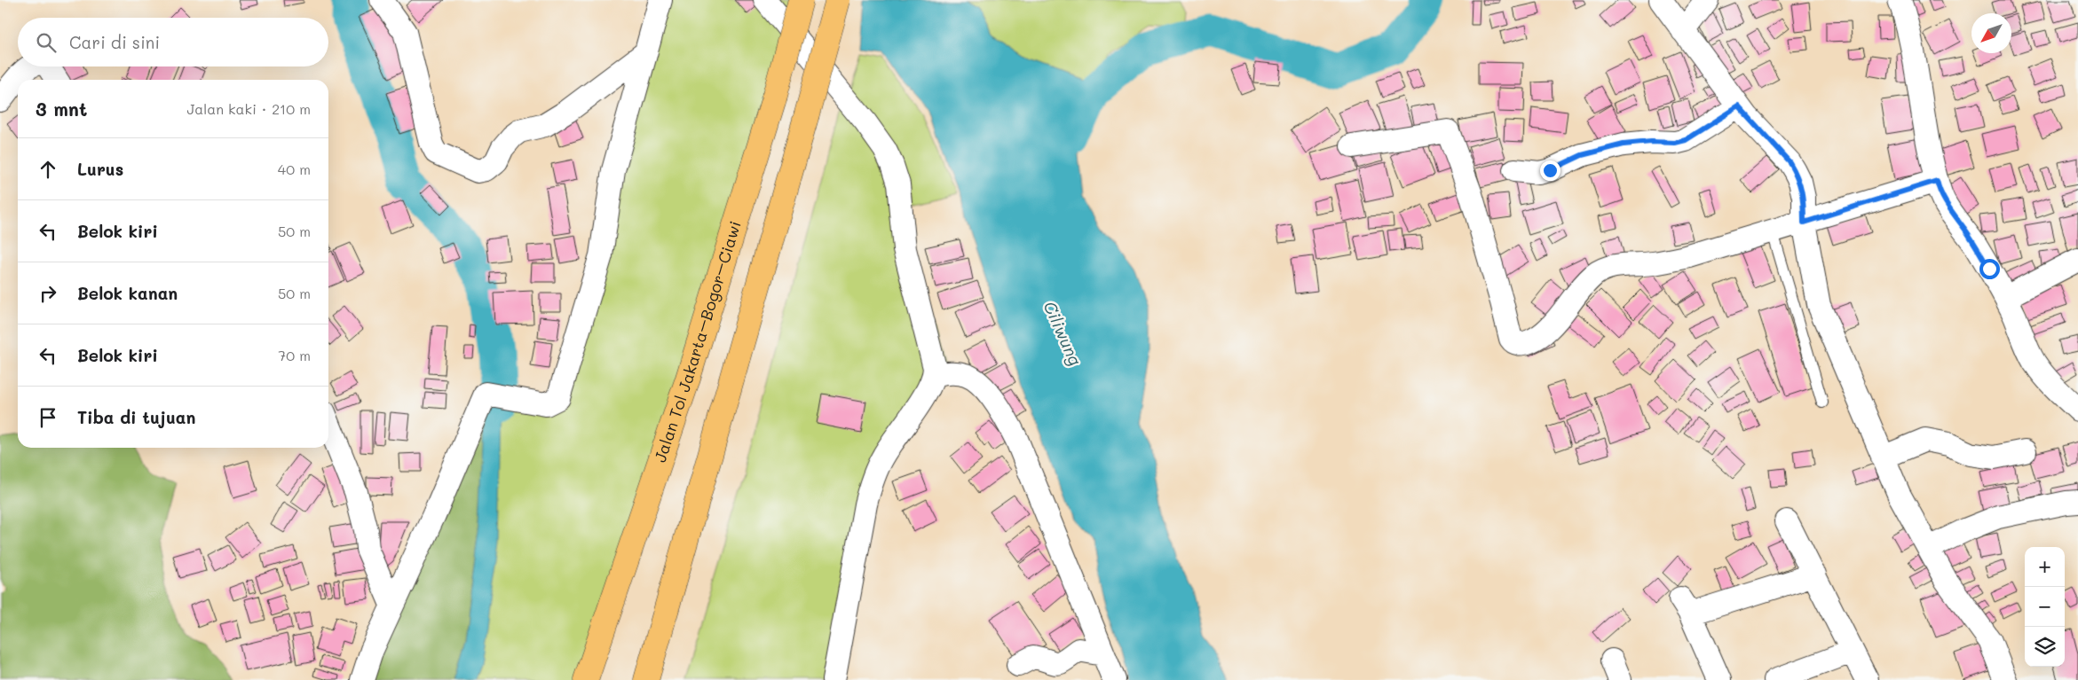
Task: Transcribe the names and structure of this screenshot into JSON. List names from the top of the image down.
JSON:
{
  "streets": {
    "highway": ["Jalan Tol Jakarta–Bogor–Ciawi"]
  },
  "water": ["Ciliwung"],
  "north": "bottom left",
  "page": {
    "search": "Cari di sini",
    "heading": ["3 mnt", "Jalan kaki · 210 m"],
    "list": [
      ["Lurus", "40 m"],
      ["Belok kiri", "50 m"],
      ["Belok kanan", "50 m"],
      ["Belok kiri", "70 m"],
      "Tiba di tujuan"
    ],
    "map_buttons": ["+", "−"]
  }
}
